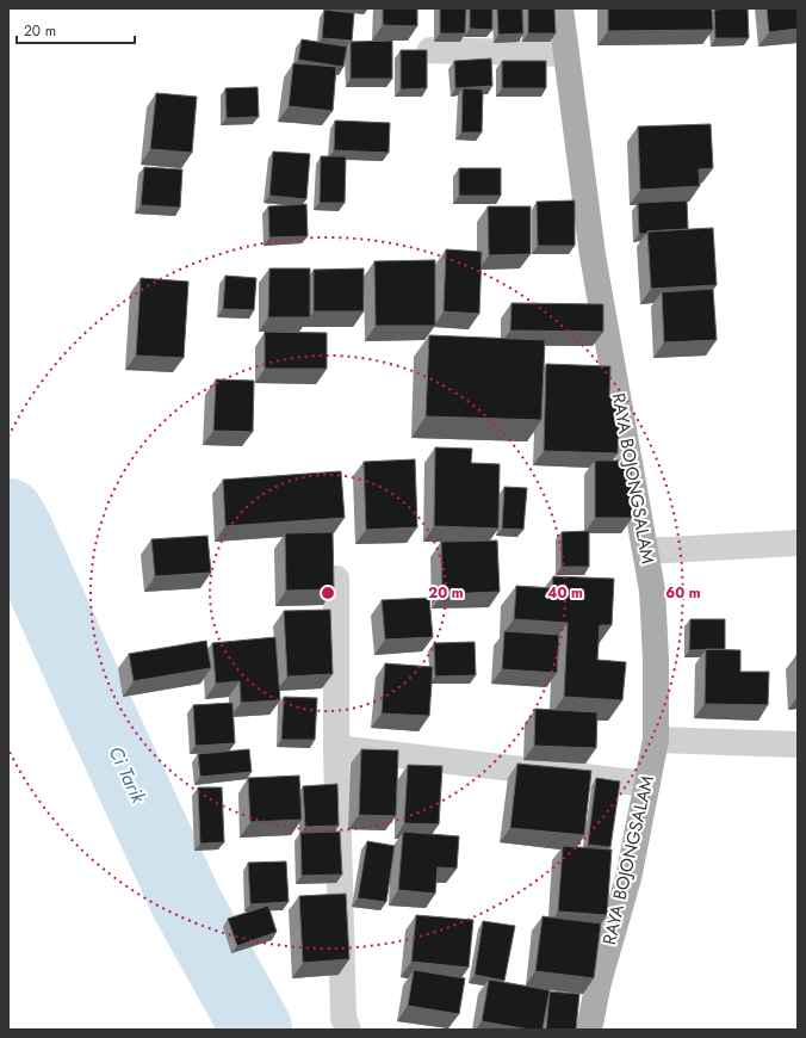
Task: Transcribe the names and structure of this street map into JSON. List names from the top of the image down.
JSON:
{
  "streets": {
    "main road": ["RAYA BOJONGSALAM"]
  },
  "water": ["Ci Tarik"],
  "scale_bar": "20 m",
  "rings": ["20 m", "40 m", "60 m"]
}
